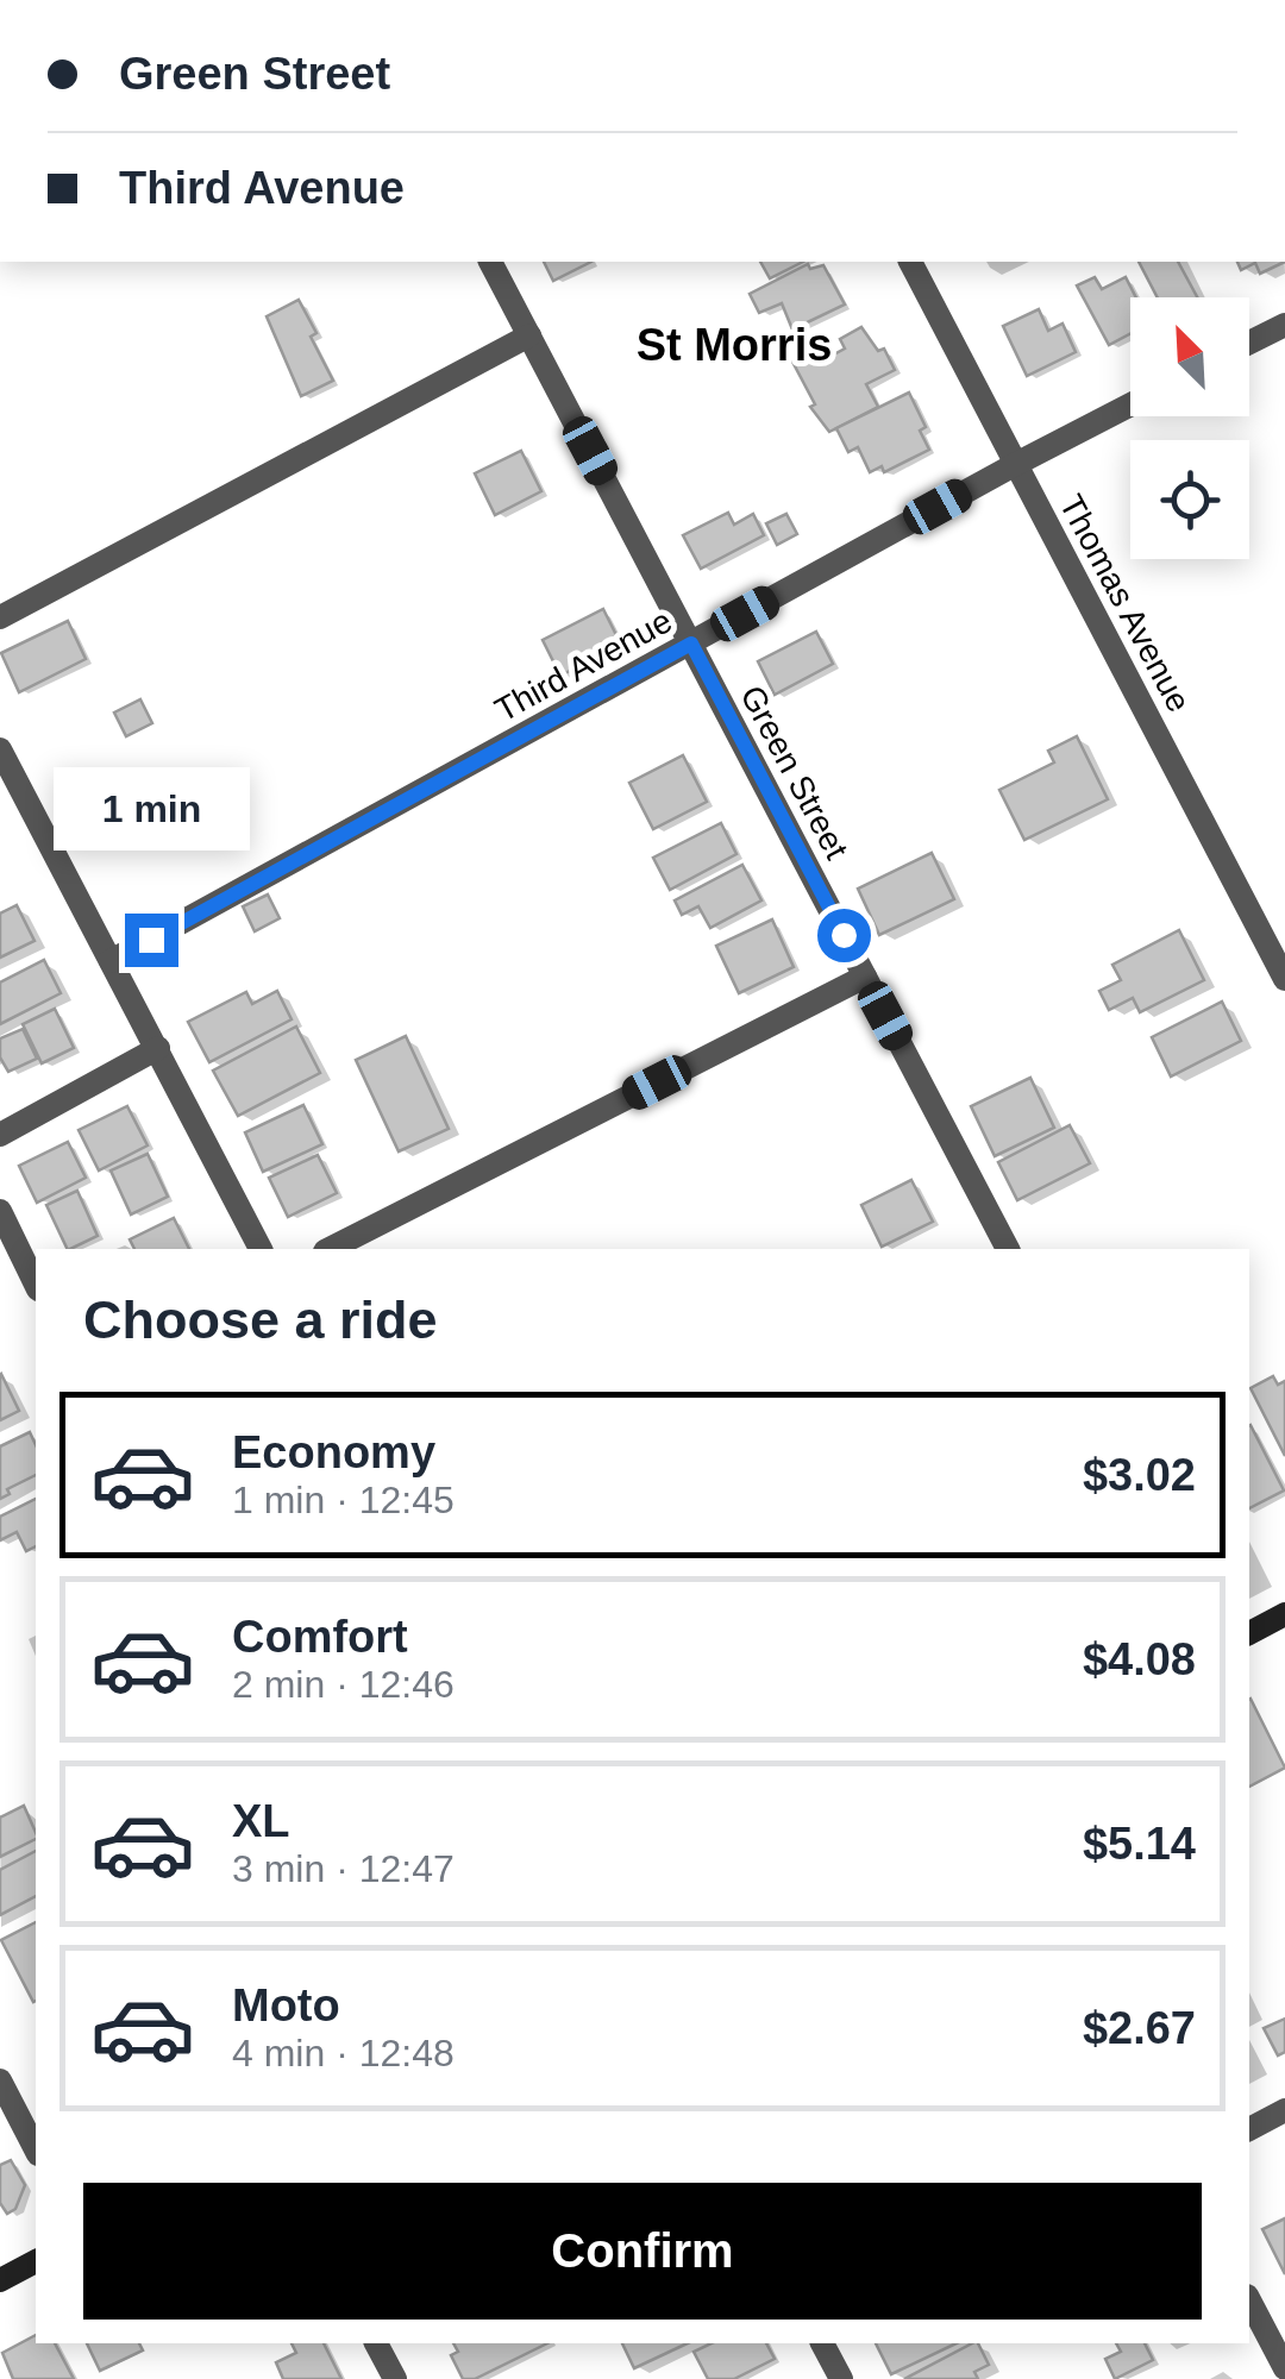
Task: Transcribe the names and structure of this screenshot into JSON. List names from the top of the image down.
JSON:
{
  "streets": {
    "street": ["Thomas Avenue", "Third Avenue", "Green Street"]
  },
  "crossings": [
    ["Thomas Avenue", "Third Avenue"],
    ["Third Avenue", "Green Street"]
  ],
  "districts": ["St Morris"],
  "north": "top left",
  "page": {
    "banner": ["Green Street", "Third Avenue"],
    "bubble": "1 min",
    "heading": "Choose a ride",
    "list": [
      {
        "name": "Economy",
        "note": "1 min · 12:45",
        "value": "$3.02"
      },
      {
        "name": "Comfort",
        "note": "2 min · 12:46",
        "value": "$4.08"
      },
      {
        "name": "XL",
        "note": "3 min · 12:47",
        "value": "$5.14"
      },
      {
        "name": "Moto",
        "note": "4 min · 12:48",
        "value": "$2.67"
      }
    ],
    "buttons": "Confirm"
  }
}
